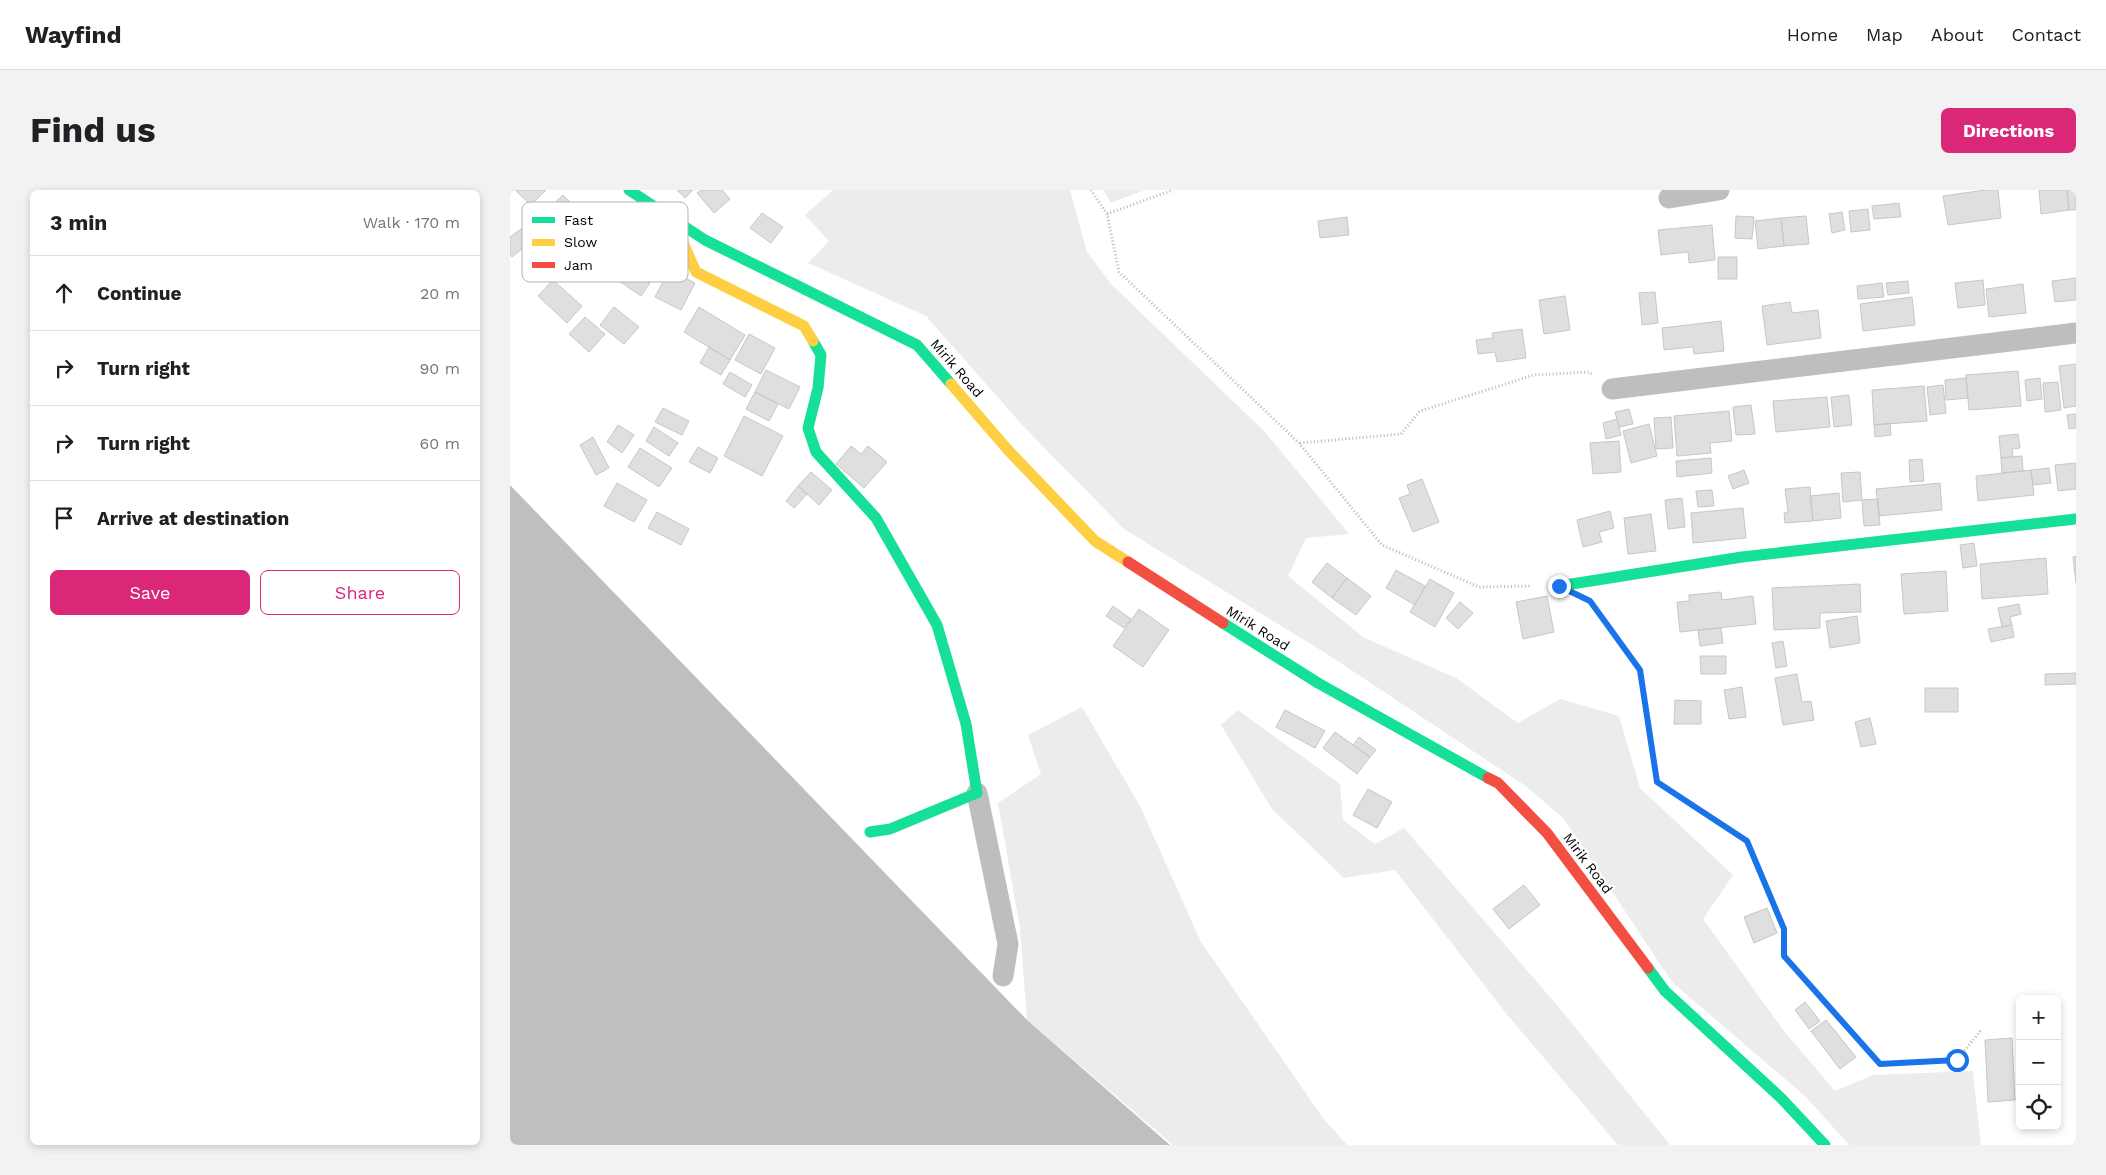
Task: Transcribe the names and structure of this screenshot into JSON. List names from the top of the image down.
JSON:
{
  "streets": {
    "main road": ["Mirik Road"]
  },
  "legend": ["Fast", "Slow", "Jam"],
  "page": {
    "header": "Wayfind",
    "nav": [
      "Home",
      "Map",
      "About",
      "Contact"
    ],
    "buttons": [
      "Directions",
      ["Save", "Share"]
    ],
    "title": "Find us",
    "heading": ["3 min", "Walk · 170 m"],
    "list": [
      ["Continue", "20 m"],
      ["Turn right", "90 m"],
      ["Turn right", "60 m"],
      "Arrive at destination"
    ],
    "map_buttons": ["+", "−"]
  }
}
